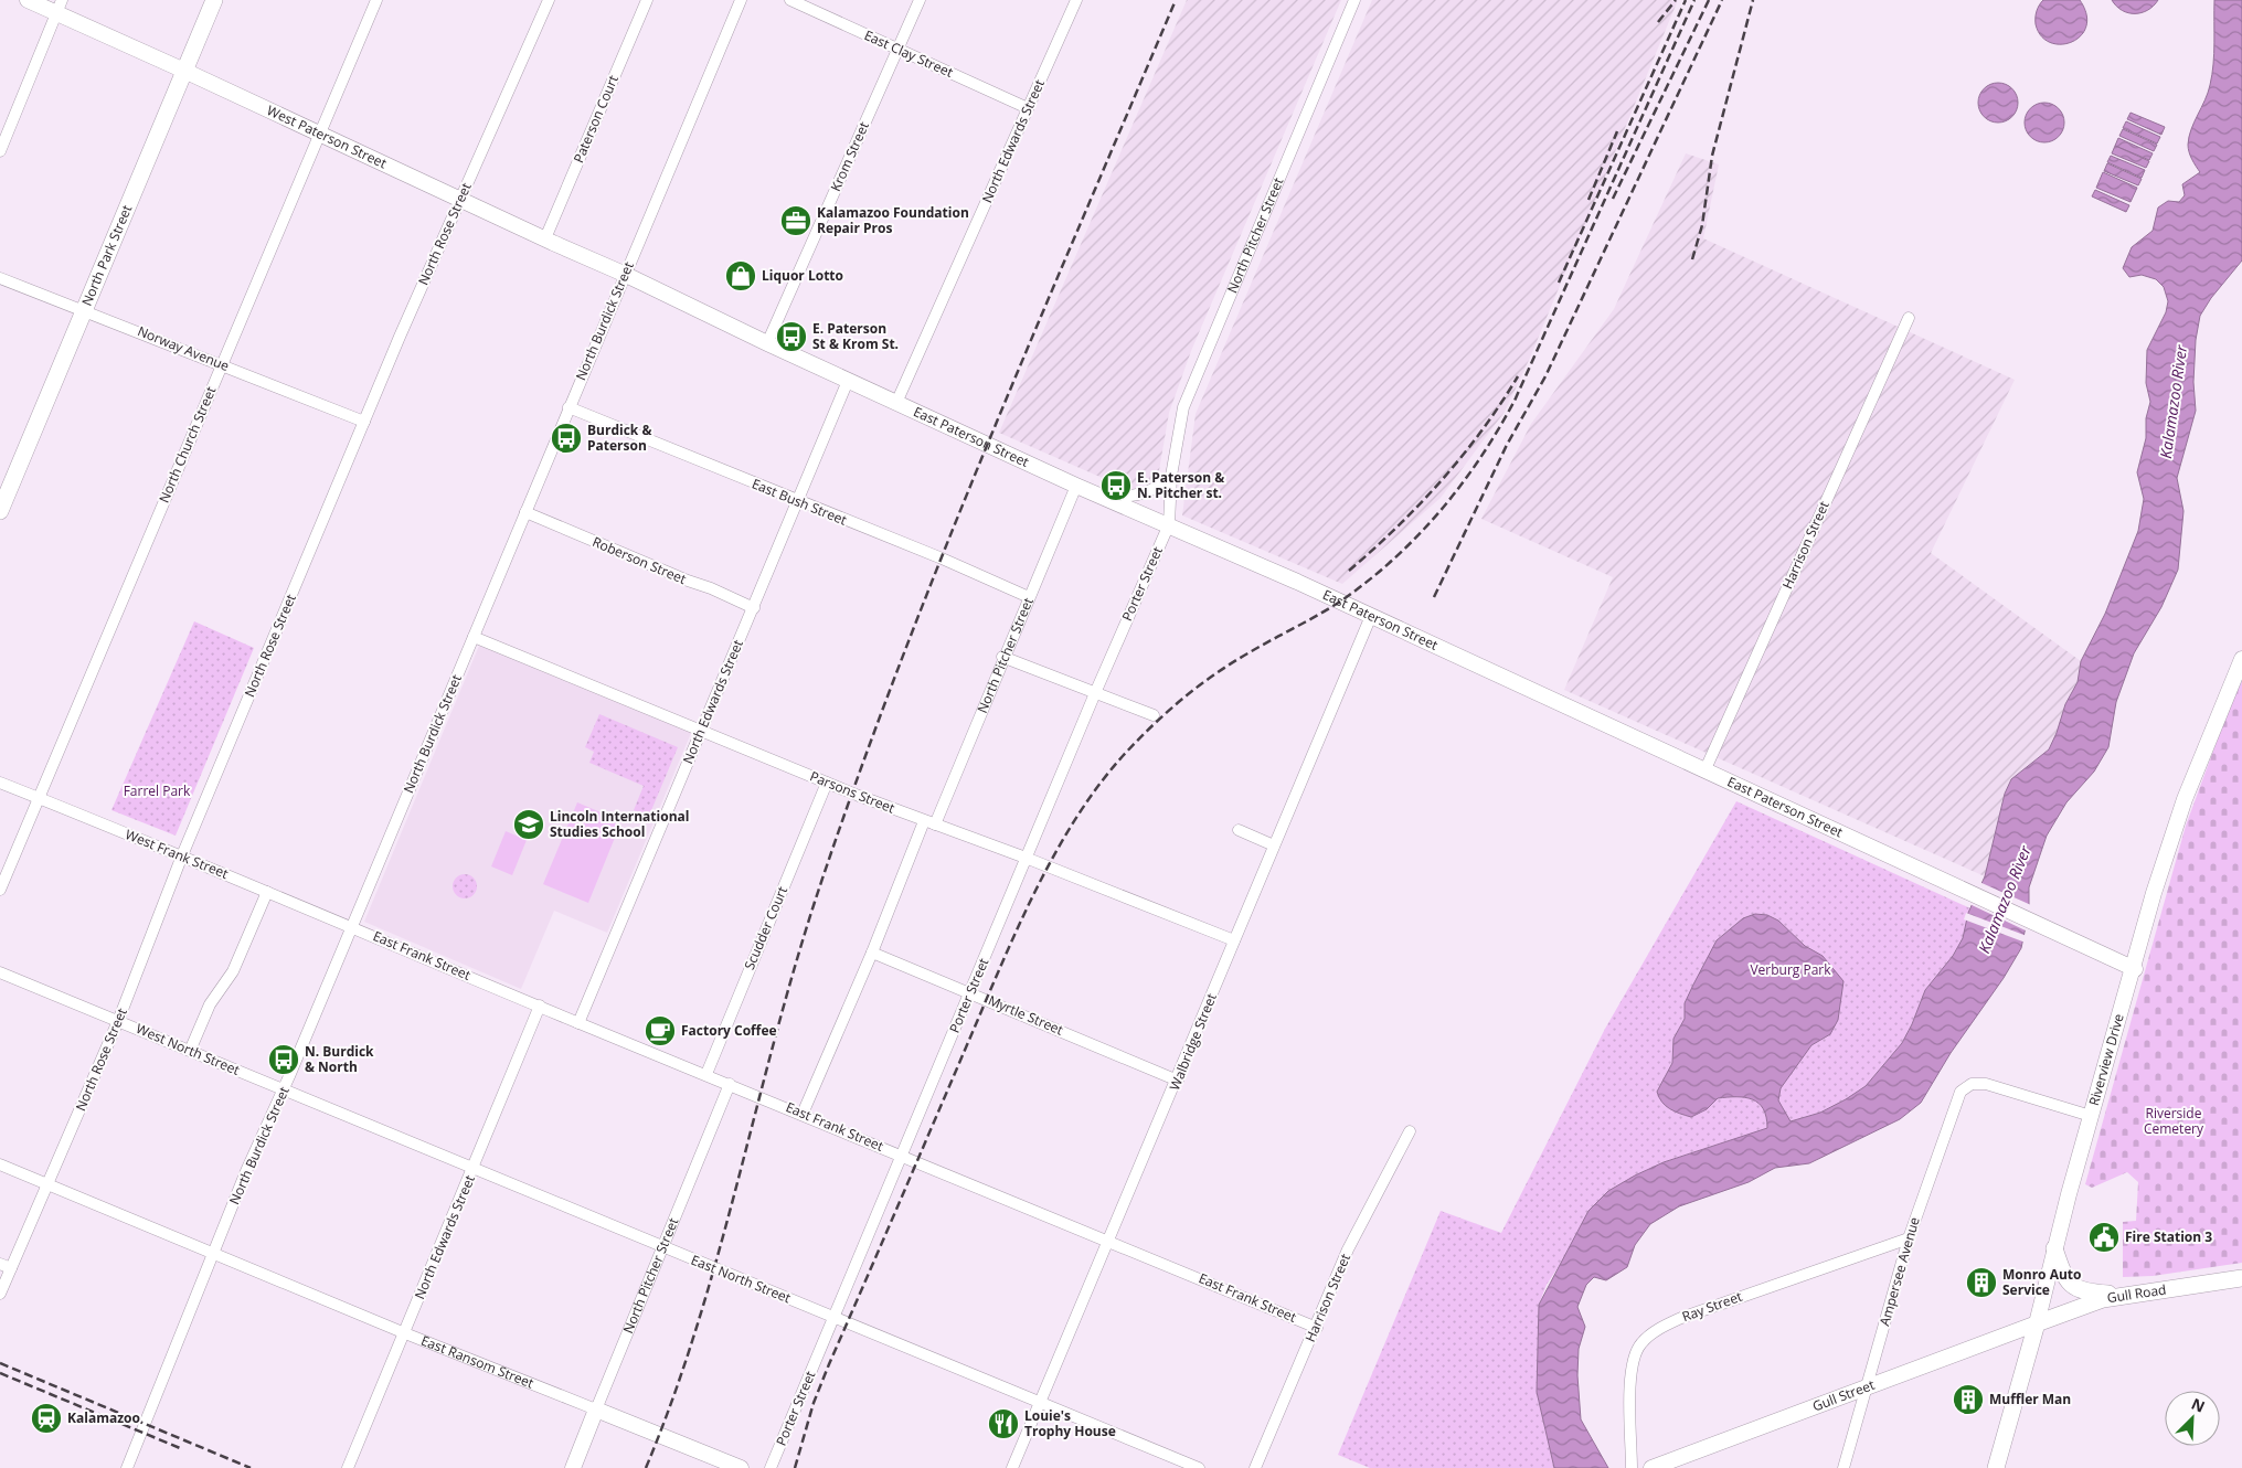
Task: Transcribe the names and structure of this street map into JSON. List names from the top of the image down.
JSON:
{
  "streets": {
    "main road": ["North Park Street", "Riverview Drive", "Gull Road"],
    "street": [
      "East Clay Street",
      "Paterson Court",
      "West Paterson Street",
      "North Edwards Street",
      "Krom Street",
      "North Rose Street",
      "North Pitcher Street",
      "North Burdick Street",
      "Norway Avenue",
      "East Paterson Street",
      "North Church Street",
      "East Bush Street",
      "Harrison Street",
      "Roberson Street",
      "Porter Street",
      "Parsons Street",
      "West Frank Street",
      "Scudder Court",
      "East Frank Street",
      "Myrtle Street",
      "Walbridge Street",
      "West North Street",
      "Ampersee Avenue",
      "East North Street",
      "Ray Street",
      "East Ransom Street",
      "Gull Street"
    ]
  },
  "crossings": [
    ["East Clay Street", "North Edwards Street"],
    ["East Clay Street", "Krom Street"],
    ["Paterson Court", "West Paterson Street"],
    ["West Paterson Street", "North Rose Street"],
    ["West Paterson Street", "North Park Street"],
    ["West Paterson Street", "North Burdick Street"],
    ["West Paterson Street", "East Paterson Street"],
    ["West Paterson Street", "North Church Street"],
    ["North Edwards Street", "East Paterson Street"],
    ["North Edwards Street", "East Bush Street"],
    ["North Edwards Street", "Roberson Street"],
    ["North Edwards Street", "Parsons Street"],
    ["North Edwards Street", "East Frank Street"],
    ["North Edwards Street", "East North Street"],
    ["North Edwards Street", "East Ransom Street"],
    ["Krom Street", "East Paterson Street"],
    ["North Rose Street", "Norway Avenue"],
    ["North Rose Street", "West Frank Street"],
    ["North Rose Street", "West North Street"],
    ["North Rose Street", "East Ransom Street"],
    ["North Pitcher Street", "East Paterson Street"],
    ["North Pitcher Street", "East Bush Street"],
    ["North Pitcher Street", "Porter Street"],
    ["North Pitcher Street", "Parsons Street"],
    ["North Pitcher Street", "East Frank Street"],
    ["North Pitcher Street", "Myrtle Street"],
    ["North Pitcher Street", "East North Street"],
    ["North Pitcher Street", "East Ransom Street"],
    ["North Park Street", "Norway Avenue"],
    ["North Burdick Street", "East Paterson Street"],
    ["North Burdick Street", "East Bush Street"],
    ["North Burdick Street", "Roberson Street"],
    ["North Burdick Street", "Parsons Street"],
    ["North Burdick Street", "West Frank Street"],
    ["North Burdick Street", "East Frank Street"],
    ["North Burdick Street", "West North Street"],
    ["North Burdick Street", "East North Street"],
    ["North Burdick Street", "East Ransom Street"],
    ["Norway Avenue", "North Church Street"],
    ["East Paterson Street", "Harrison Street"],
    ["East Paterson Street", "Porter Street"],
    ["East Paterson Street", "Walbridge Street"],
    ["East Paterson Street", "Riverview Drive"],
    ["North Church Street", "West Frank Street"],
    ["Harrison Street", "East Frank Street"],
    ["Porter Street", "Parsons Street"],
    ["Porter Street", "East Frank Street"],
    ["Porter Street", "Myrtle Street"],
    ["Porter Street", "East North Street"],
    ["Parsons Street", "Scudder Court"],
    ["Parsons Street", "Walbridge Street"],
    ["West Frank Street", "East Frank Street"],
    ["Scudder Court", "East Frank Street"],
    ["East Frank Street", "Walbridge Street"],
    ["Myrtle Street", "Walbridge Street"],
    ["Walbridge Street", "East North Street"],
    ["West North Street", "East North Street"],
    ["Riverview Drive", "Ampersee Avenue"],
    ["Riverview Drive", "Gull Road"],
    ["Riverview Drive", "Gull Street"],
    ["Ampersee Avenue", "Ray Street"],
    ["Ampersee Avenue", "Gull Street"],
    ["Gull Road", "Gull Street"]
  ],
  "water": ["Kalamazoo River"],
  "parks": ["Farrel Park", "Verburg Park", "Riverside Cemetery"],
  "places": {
    "office": ["Kalamazoo Foundation Repair Pros"],
    "shop": ["Liquor Lotto"],
    "bus stop": [
      "E. Paterson St & Krom St.",
      "Burdick & Paterson",
      "E. Paterson & N. Pitcher st.",
      "N. Burdick & North"
    ],
    "school or university": ["Lincoln International Studies School"],
    "cafe": ["Factory Coffee"],
    "public building": ["Fire Station 3"],
    "building": ["Monro Auto Service", "Muffler Man"],
    "station": ["Kalamazoo"],
    "restaurant": ["Louie's Trophy House"]
  },
  "north": "top right"
}
